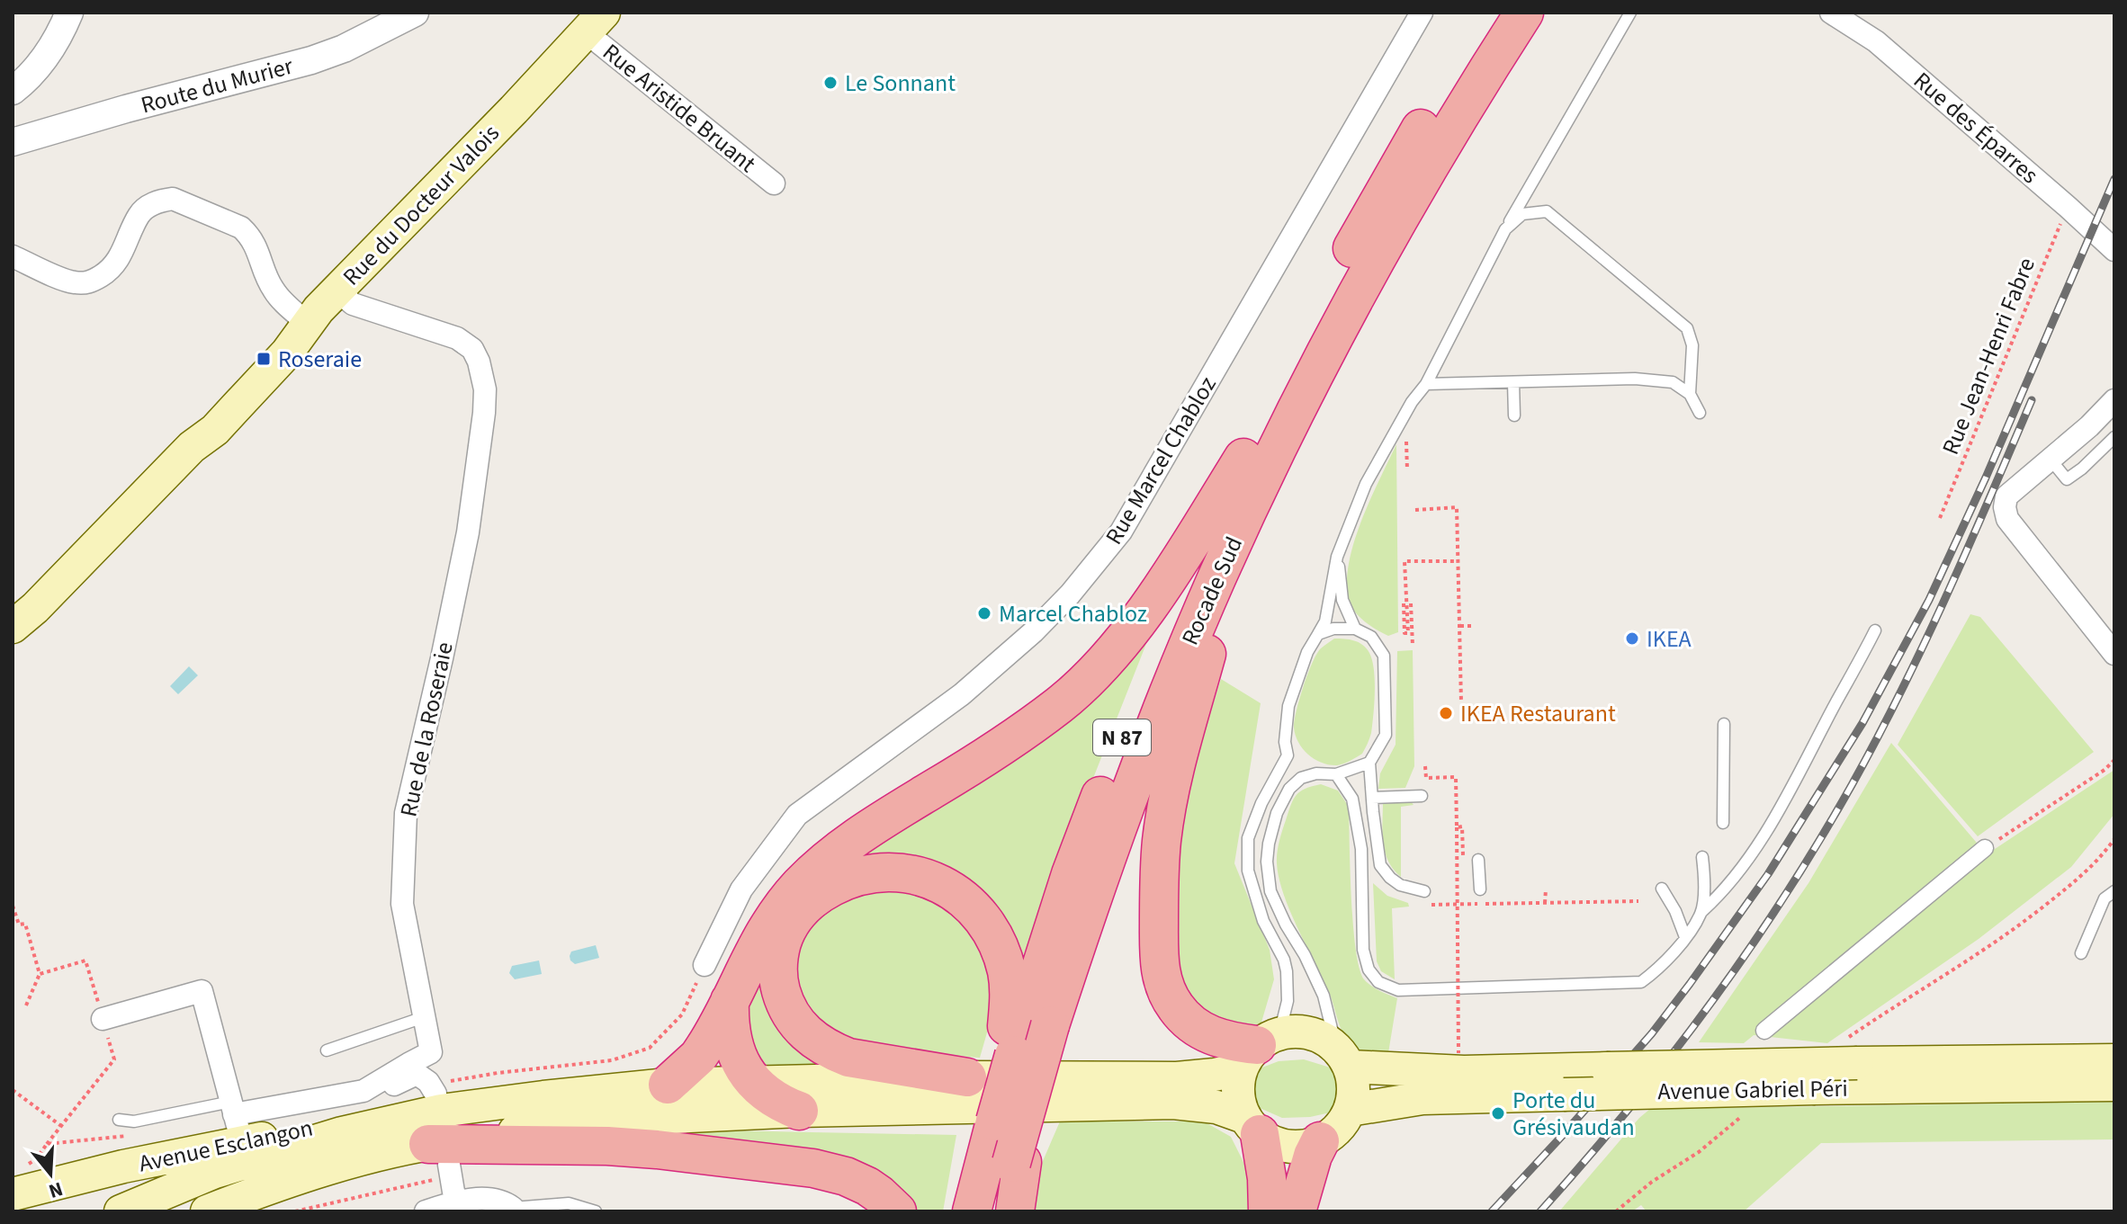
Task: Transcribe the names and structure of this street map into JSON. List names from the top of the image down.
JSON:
{
  "streets": {
    "highway": ["Rocade Sud", "N 87"],
    "main road": ["Rue du Docteur Valois", "Avenue Gabriel Péri", "Avenue Esclangon"],
    "street": [
      "Route du Murier",
      "Rue Aristide Bruant",
      "Rue des Éparres",
      "Rue Marcel Chabloz",
      "Rue de la Roseraie"
    ],
    "path": ["Rue Jean-Henri Fabre"]
  },
  "crossings": [
    ["Rue Aristide Bruant", "Rue du Docteur Valois"],
    ["Rue des Éparres", "Rue Jean-Henri Fabre"],
    ["Rue du Docteur Valois", "Rue de la Roseraie"],
    ["Rue de la Roseraie", "Avenue Esclangon"]
  ],
  "places": {
    "other": [
      "Le Sonnant",
      "Marcel Chabloz",
      "IKEA",
      "IKEA Restaurant",
      "Porte du Grésivaudan"
    ],
    "transit": ["Roseraie"]
  },
  "north": "bottom"
}
